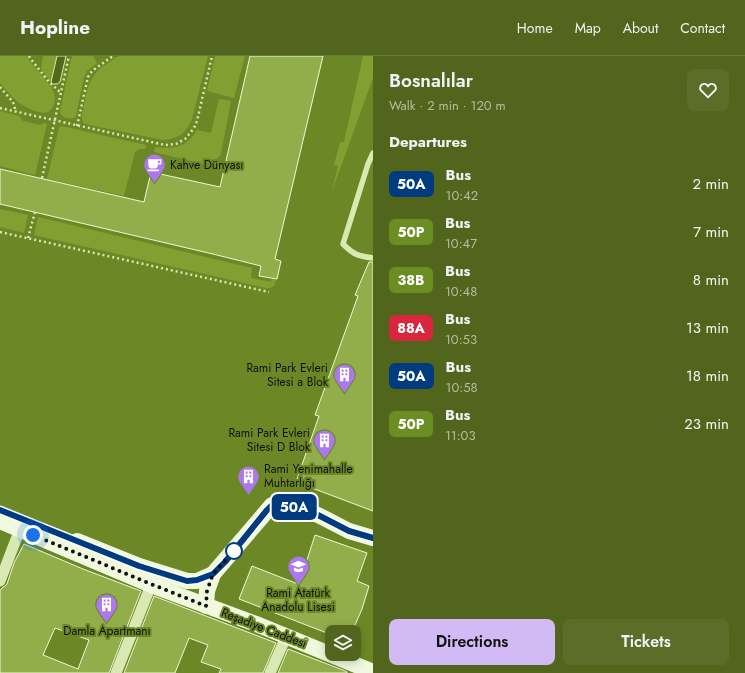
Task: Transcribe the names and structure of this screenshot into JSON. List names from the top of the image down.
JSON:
{
  "streets": {
    "main road": ["Reşadiye Caddesi"]
  },
  "places": {
    "cafe": ["Kahve Dünyası"],
    "building": [
      "Rami Park Evleri Sitesi a Blok",
      "Rami Park Evleri Sitesi D Blok",
      "Rami Yenimahalle Muhtarlığı",
      "Damla Apartmanı"
    ],
    "school or university": ["Rami Atatürk Anadolu Lisesi"]
  },
  "lines": ["bus line 50A"],
  "page": {
    "header": "Hopline",
    "nav": [
      "Home",
      "Map",
      "About",
      "Contact"
    ],
    "on_map": "50A",
    "heading": [
      ["Bosnalılar", "Walk · 2 min · 120 m"],
      "Departures"
    ],
    "list": [
      {
        "mark": "50A",
        "name": "Bus",
        "note": "10:42",
        "value": "2 min"
      },
      {
        "mark": "50P",
        "name": "Bus",
        "note": "10:47",
        "value": "7 min"
      },
      {
        "mark": "38B",
        "name": "Bus",
        "note": "10:48",
        "value": "8 min"
      },
      {
        "mark": "88A",
        "name": "Bus",
        "note": "10:53",
        "value": "13 min"
      },
      {
        "mark": "50A",
        "name": "Bus",
        "note": "10:58",
        "value": "18 min"
      },
      {
        "mark": "50P",
        "name": "Bus",
        "note": "11:03",
        "value": "23 min"
      }
    ],
    "buttons": ["Directions", "Tickets"]
  }
}
